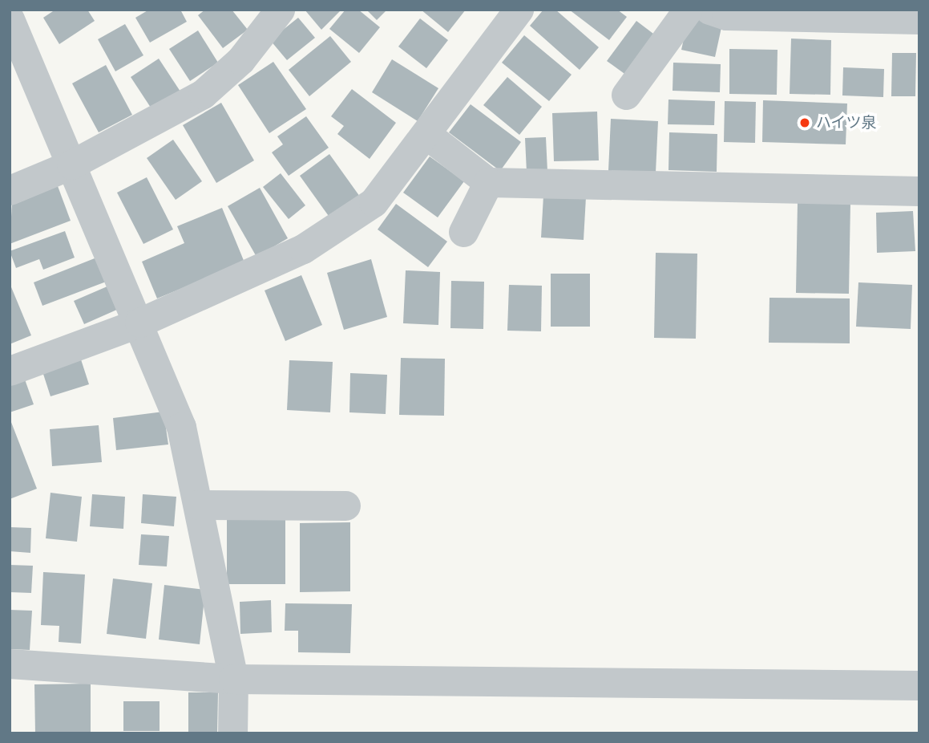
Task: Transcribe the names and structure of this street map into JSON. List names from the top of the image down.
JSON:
{
  "places": ["ハイツ泉"]
}
